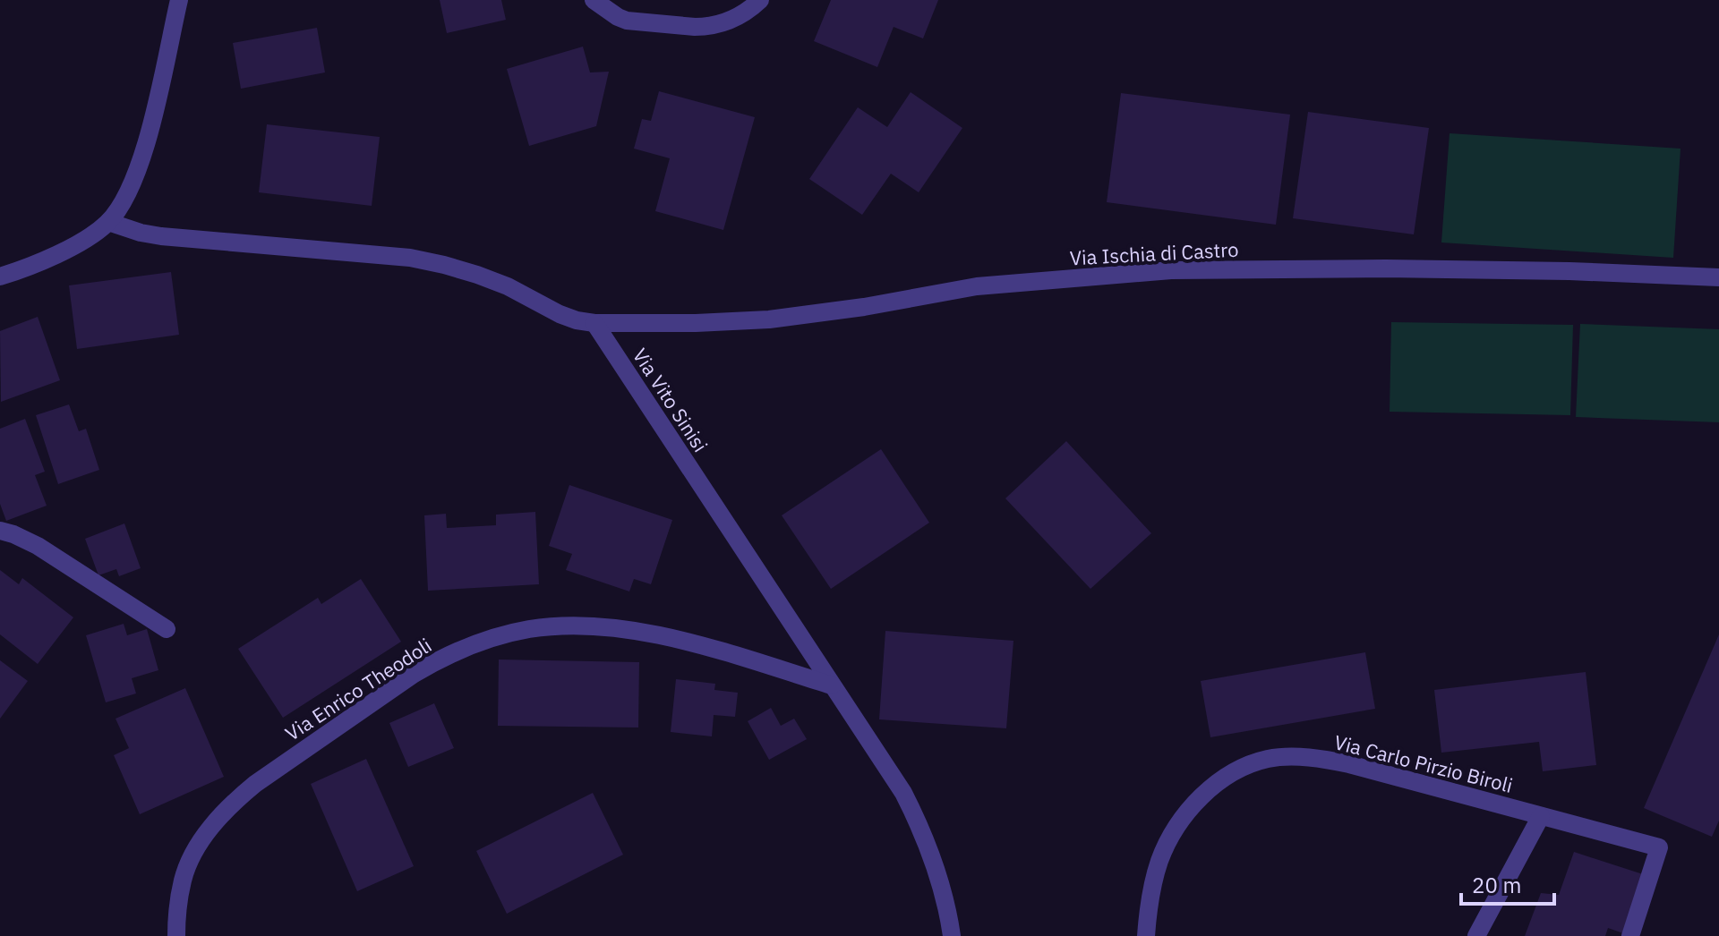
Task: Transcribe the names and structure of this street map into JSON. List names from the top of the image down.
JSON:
{
  "streets": {
    "street": [
      "Via Ischia di Castro",
      "Via Vito Sinisi",
      "Via Enrico Theodoli",
      "Via Carlo Pirzio Biroli"
    ]
  },
  "crossings": [
    ["Via Ischia di Castro", "Via Vito Sinisi"],
    ["Via Vito Sinisi", "Via Enrico Theodoli"]
  ],
  "scale_bar": "20 m"
}
